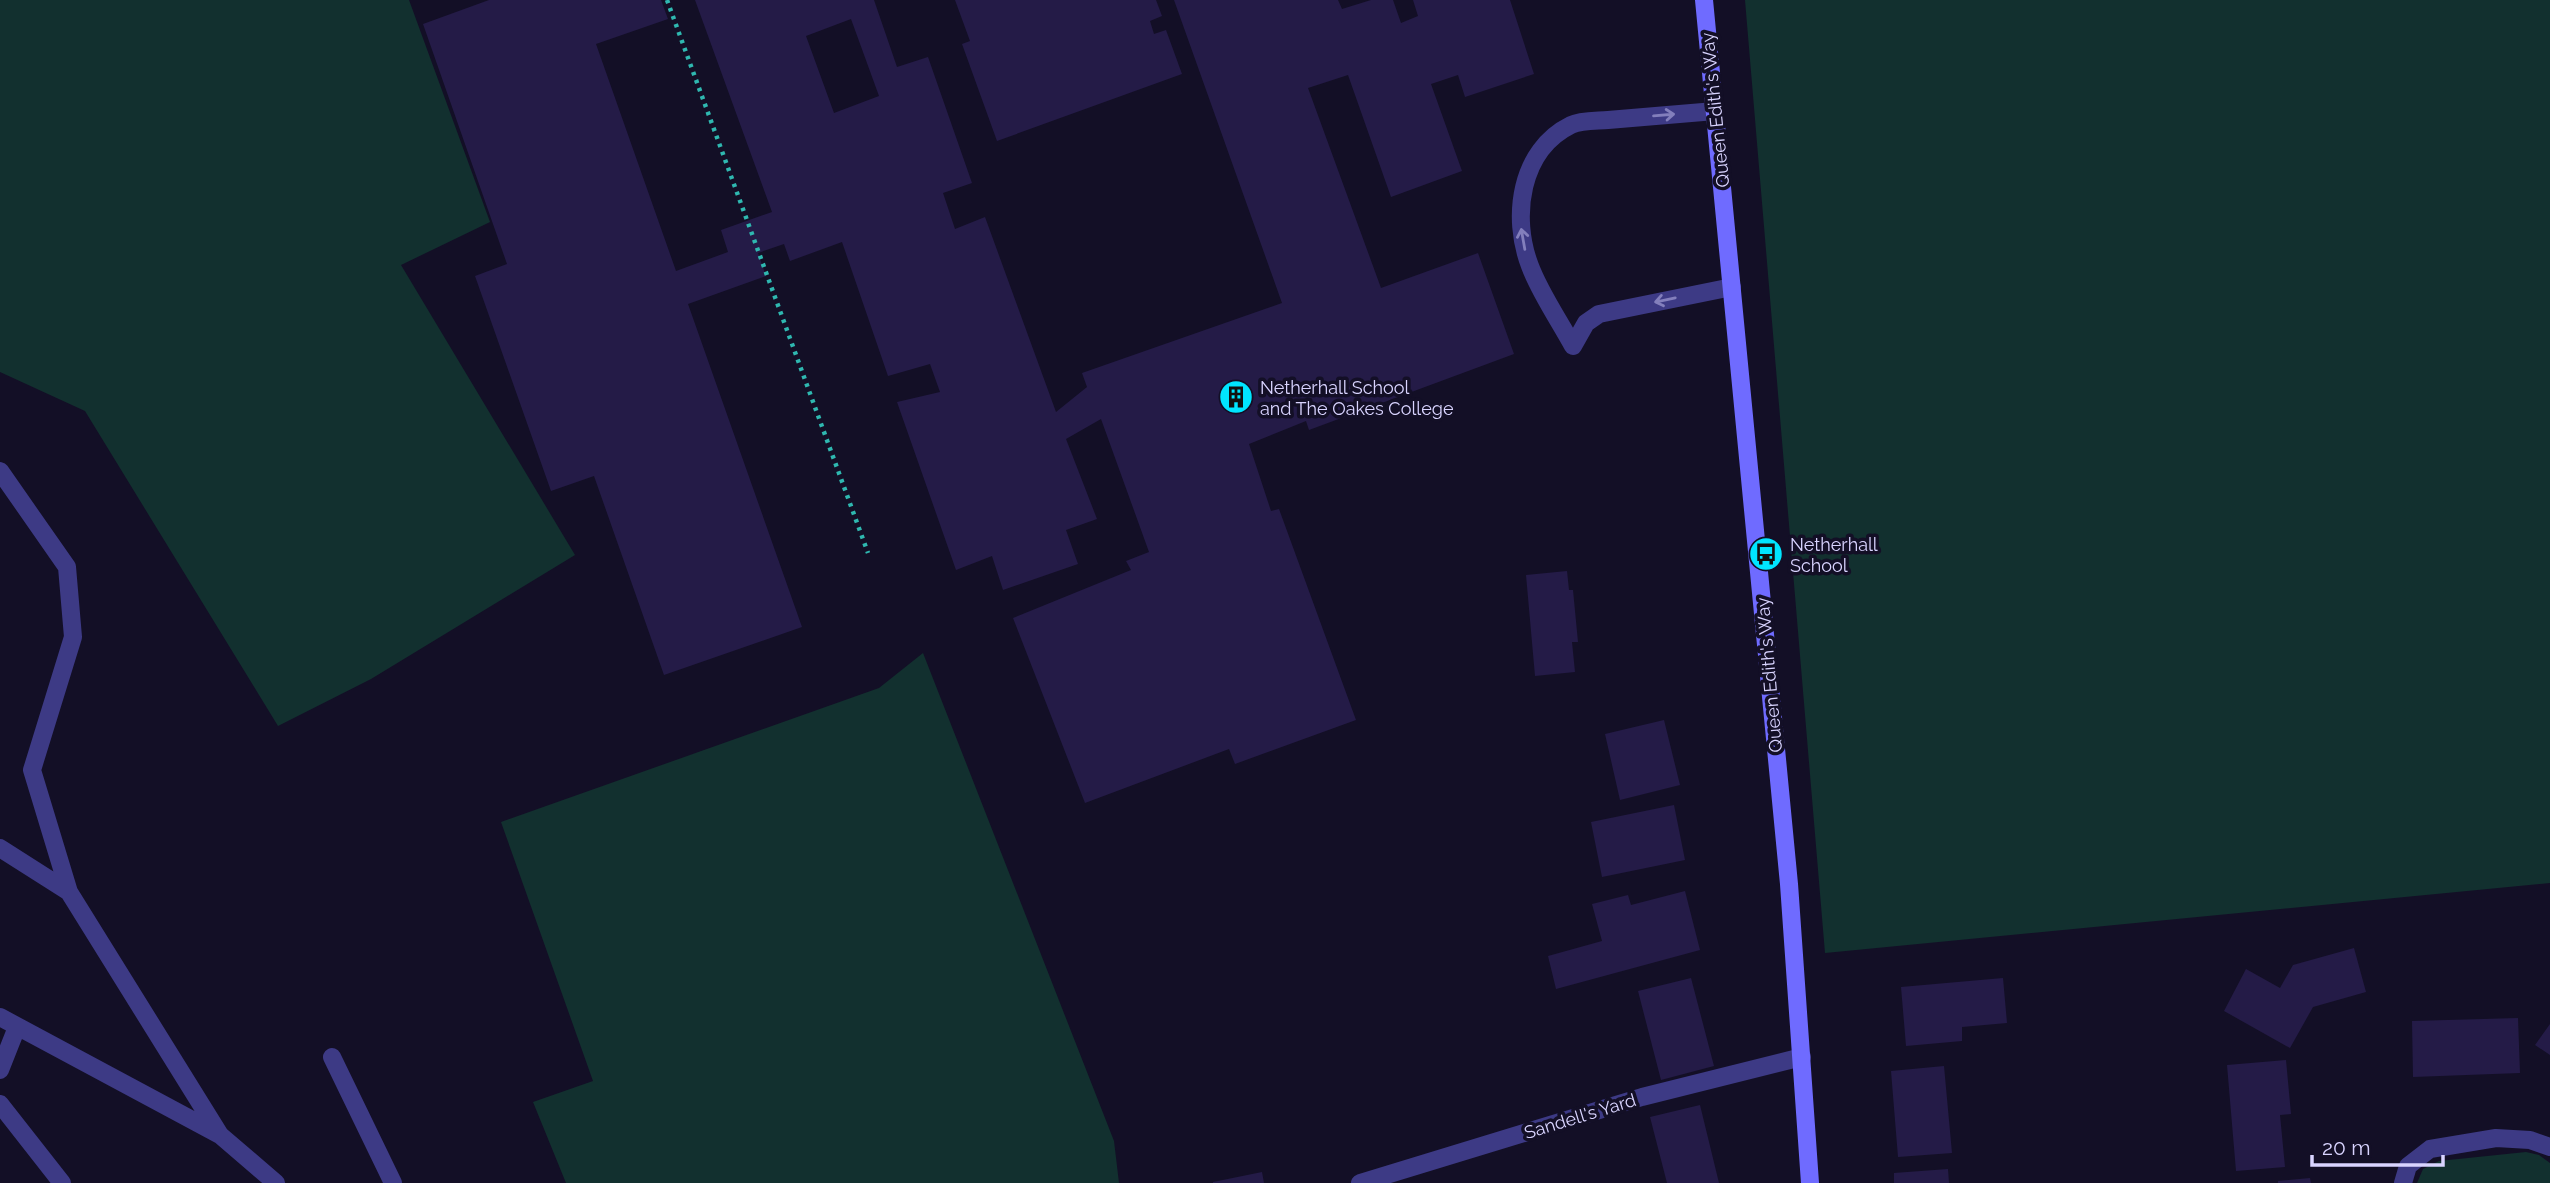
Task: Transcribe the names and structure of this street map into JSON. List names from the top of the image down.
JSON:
{
  "streets": {
    "street": ["Queen Edith's Way", "Sandell's Yard"]
  },
  "crossings": [
    ["Queen Edith's Way", "Sandell's Yard"]
  ],
  "places": {
    "building": ["Netherhall School and The Oakes College"],
    "bus stop": ["Netherhall School"]
  },
  "scale_bar": "20 m"
}
